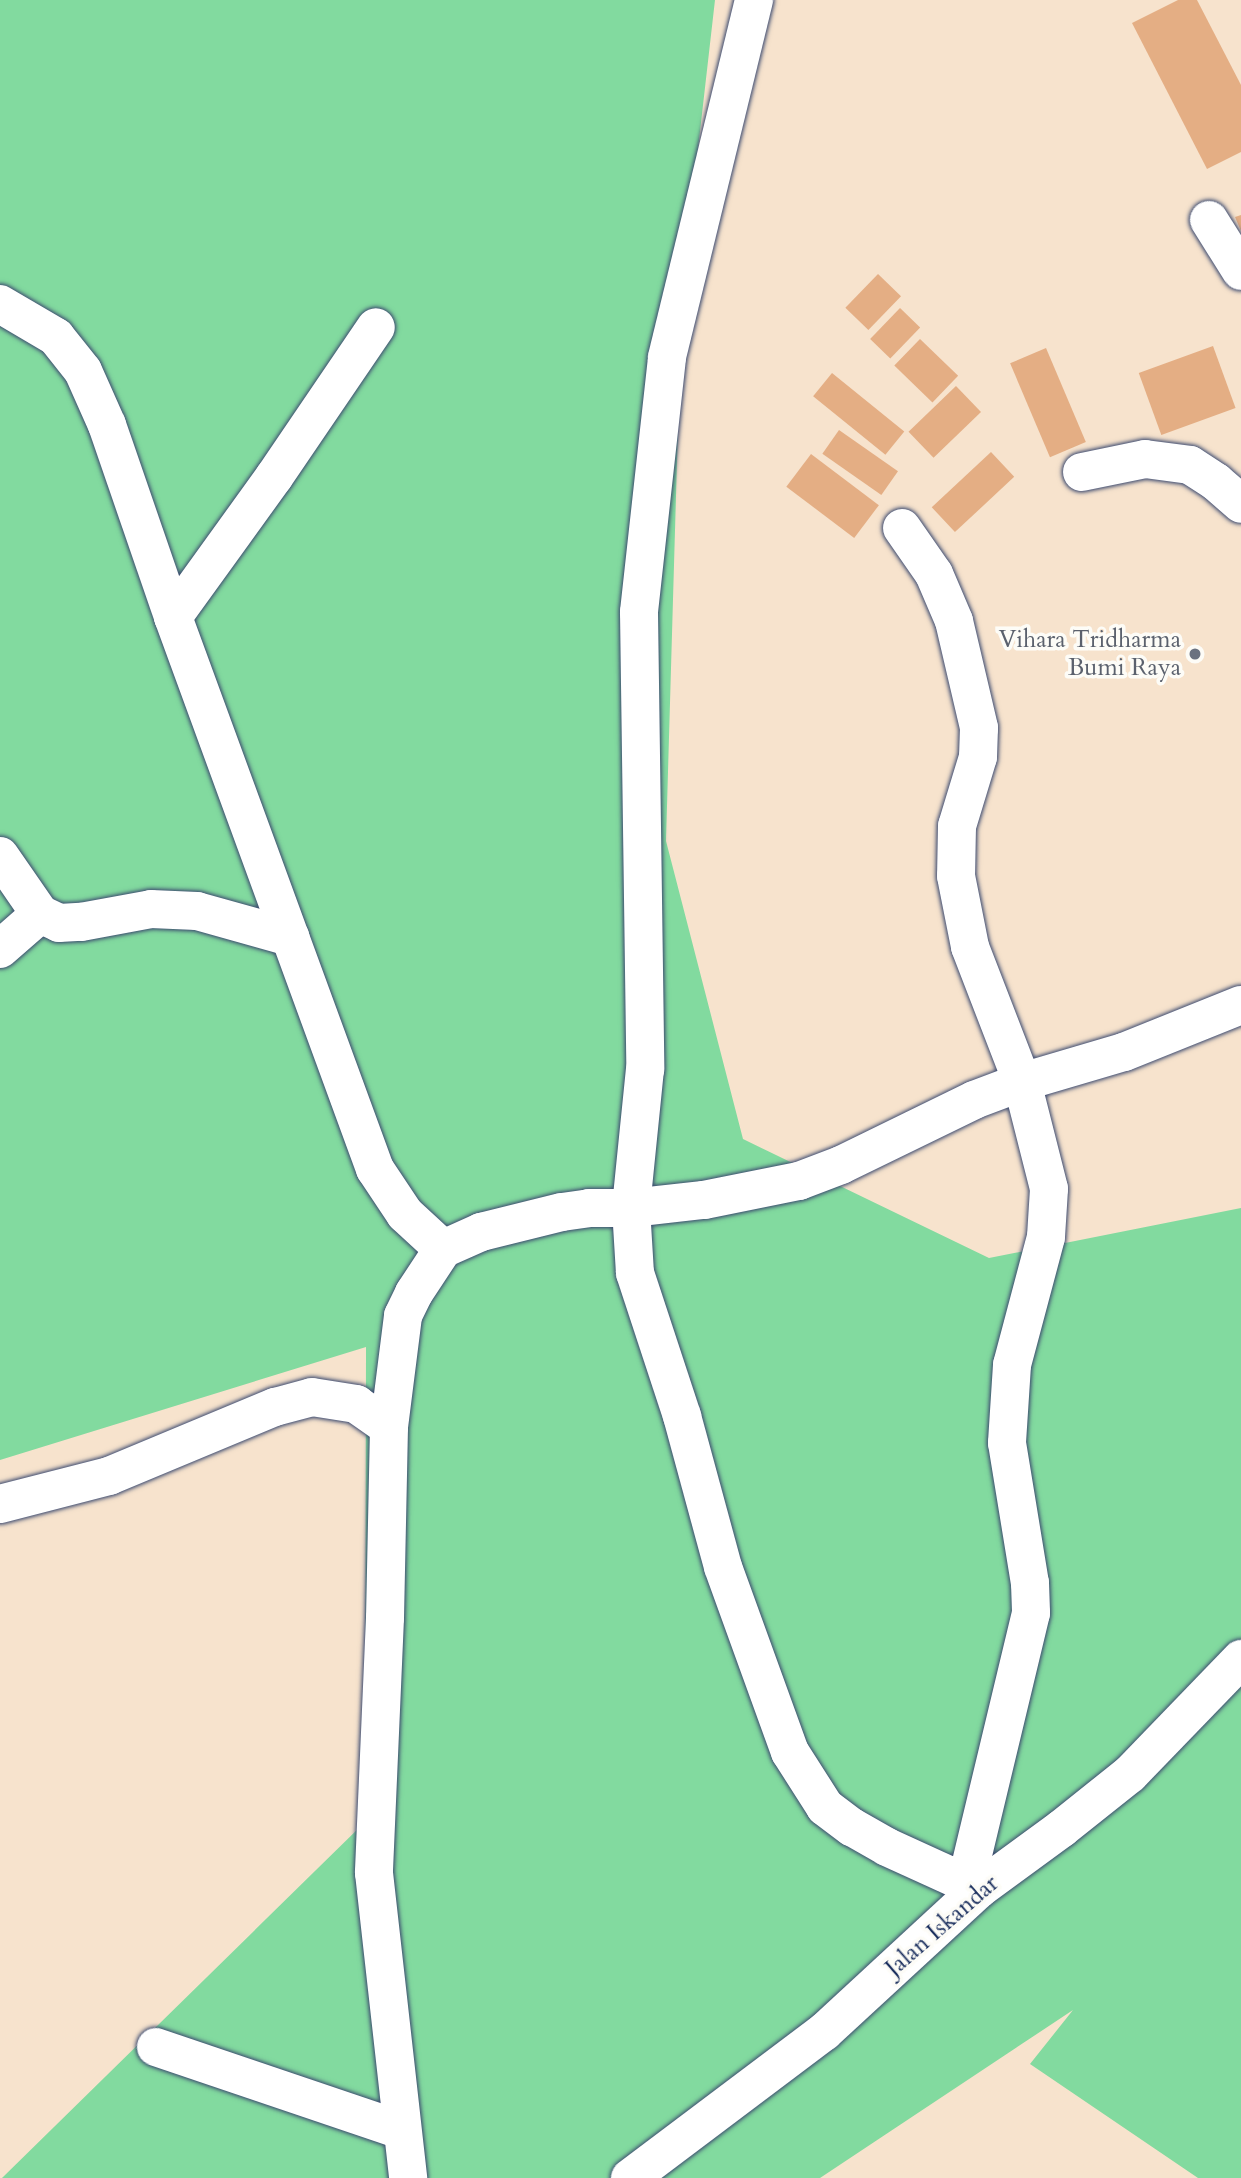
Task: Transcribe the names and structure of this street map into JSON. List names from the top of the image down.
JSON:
{
  "streets": {
    "street": ["Jalan Iskandar"]
  },
  "places": ["Vihara Tridharma Bumi Raya"]
}
